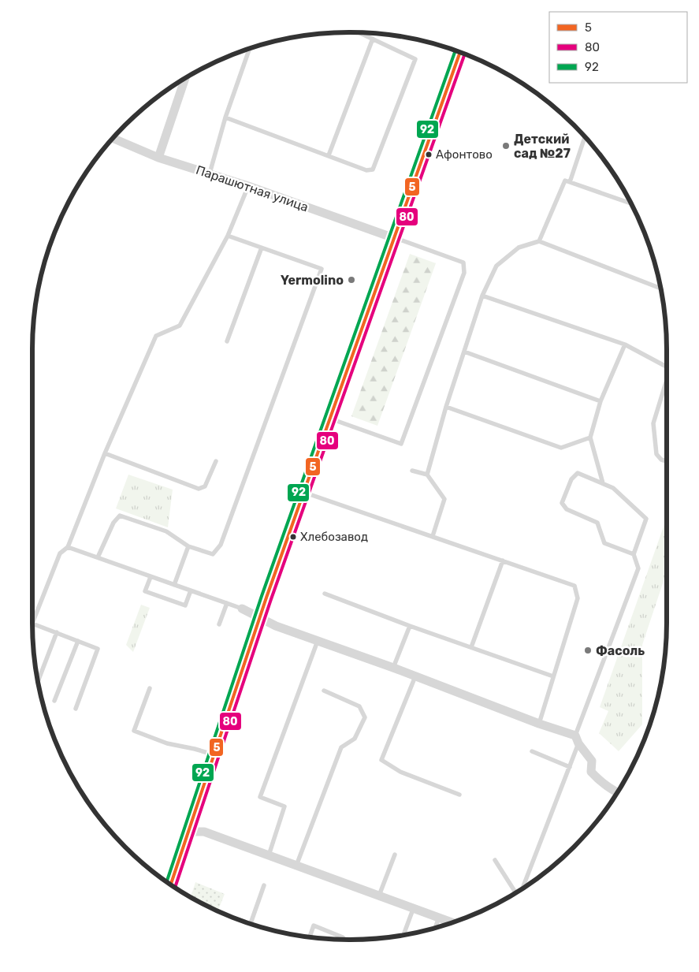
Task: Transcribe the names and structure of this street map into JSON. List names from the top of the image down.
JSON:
{
  "streets": {
    "street": ["Парашютная улица"]
  },
  "places": [
    "Детский сад №27",
    "Афонтово",
    "Yermolino",
    "Хлебозавод",
    "Фасоль"
  ],
  "lines": ["transit line 92", "transit line 5", "transit line 80"],
  "legend": ["5", "80", "92"]
}
